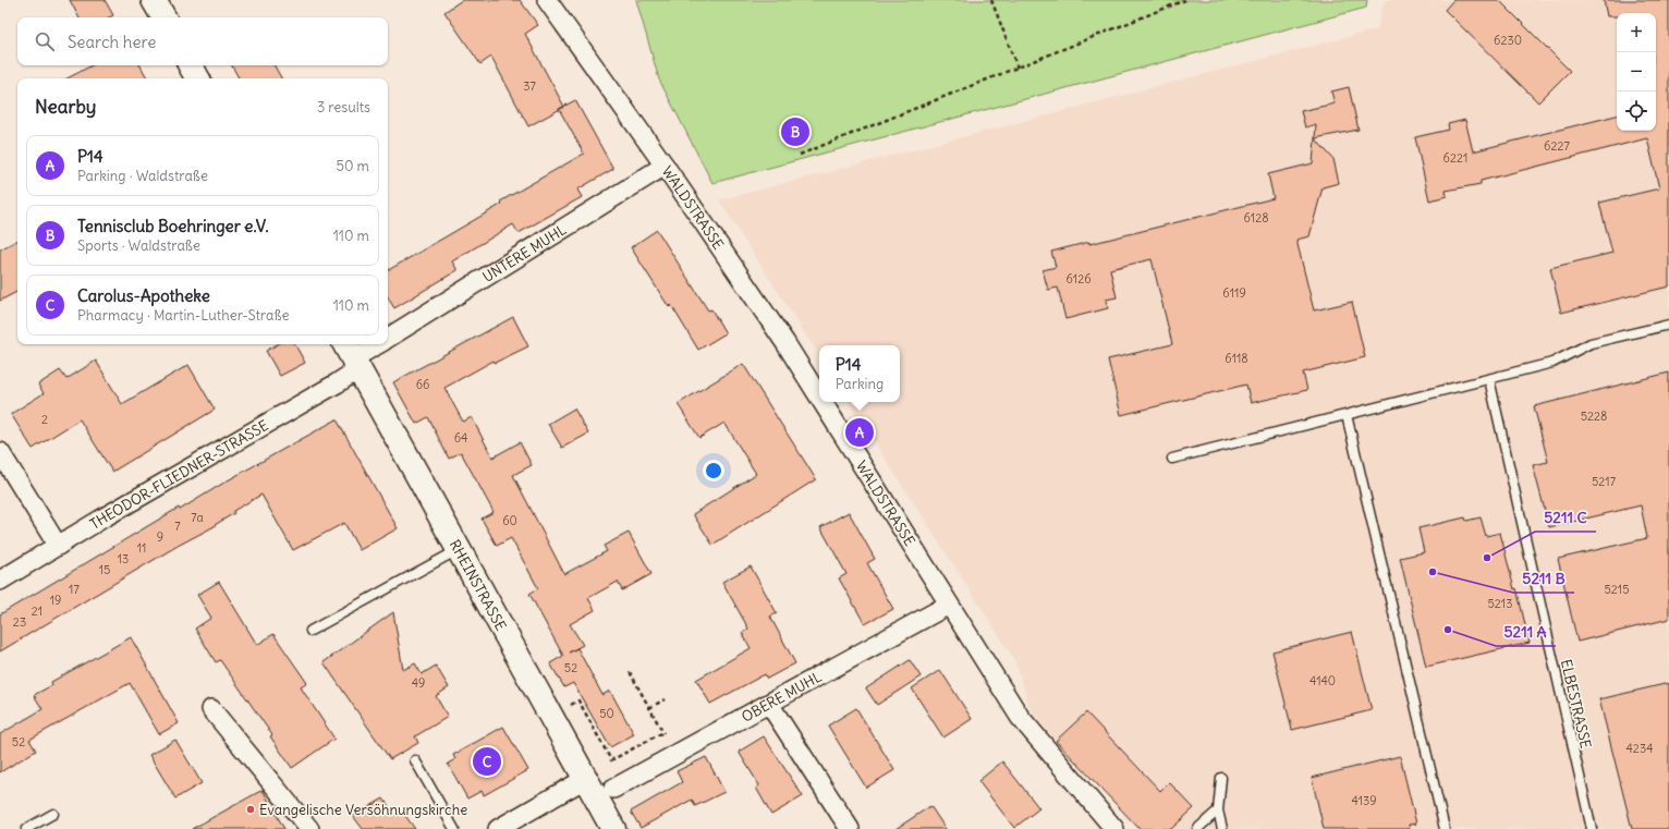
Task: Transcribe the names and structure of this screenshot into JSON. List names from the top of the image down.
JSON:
{
  "streets": {
    "main road": ["RHEINSTRASSE"],
    "street": [
      "WALDSTRASSE",
      "UNTERE MUHL",
      "THEODOR-FLIEDNER-STRASSE",
      "OBERE MUHL"
    ],
    "lane": ["ELBESTRASSE"]
  },
  "crossings": [
    ["WALDSTRASSE", "UNTERE MUHL"],
    ["WALDSTRASSE", "OBERE MUHL"],
    ["UNTERE MUHL", "THEODOR-FLIEDNER-STRASSE"],
    ["UNTERE MUHL", "RHEINSTRASSE"],
    ["THEODOR-FLIEDNER-STRASSE", "RHEINSTRASSE"]
  ],
  "places": [
    "5211 C",
    "5211 B",
    "5211 A",
    "Evangelische Versöhnungskirche"
  ],
  "house_numbers": [
    "6230",
    "37",
    "6227",
    "6221",
    "6128",
    "6126",
    "6119",
    "6118",
    "66",
    "5228",
    "2",
    "64",
    "5217",
    "7a",
    "60",
    "7",
    "9",
    "11",
    "13",
    "15",
    "17",
    "5215",
    "19",
    "5213",
    "21",
    "23",
    "52",
    "4140",
    "49",
    "50",
    "52",
    "4234",
    "4139"
  ],
  "page": {
    "map_buttons": ["+", "−"],
    "search": "Search here",
    "heading": ["Nearby", "3 results"],
    "pins": ["B", "A", "C"],
    "list": [
      {
        "mark": "A",
        "name": "P14",
        "note": "Parking · Waldstraße",
        "value": "50 m"
      },
      {
        "mark": "B",
        "name": "Tennisclub Boehringer e.V.",
        "note": "Sports · Waldstraße",
        "value": "110 m"
      },
      {
        "mark": "C",
        "name": "Carolus-Apotheke",
        "note": "Pharmacy · Martin-Luther-Straße",
        "value": "110 m"
      }
    ],
    "popup": ["P14", "Parking"]
  }
}
